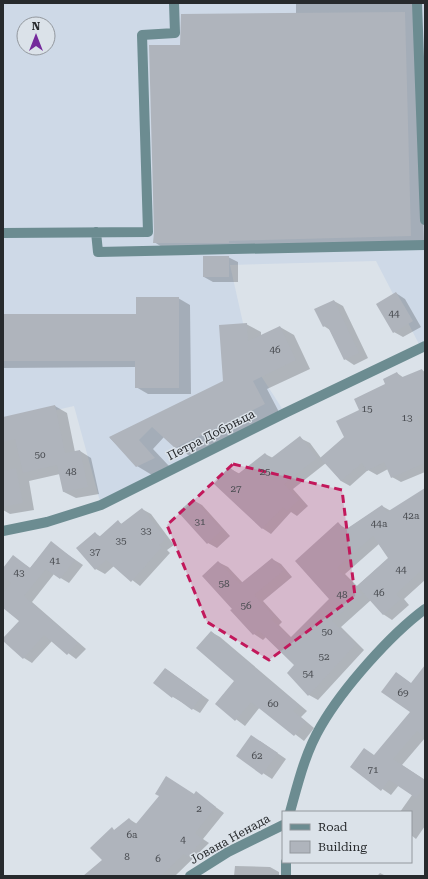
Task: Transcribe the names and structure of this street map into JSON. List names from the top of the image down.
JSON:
{
  "streets": {
    "street": ["Петра Добрњца", "Јована Ненада"]
  },
  "house_numbers": [
    "44",
    "46",
    "15",
    "13",
    "50",
    "48",
    "25",
    "27",
    "42a",
    "31",
    "44a",
    "33",
    "35",
    "37",
    "41",
    "44",
    "43",
    "58",
    "46",
    "48",
    "56",
    "50",
    "52",
    "54",
    "69",
    "60",
    "62",
    "71",
    "2",
    "6a",
    "4",
    "8",
    "6"
  ],
  "legend": ["Road", "Building"],
  "north": "top"
}
